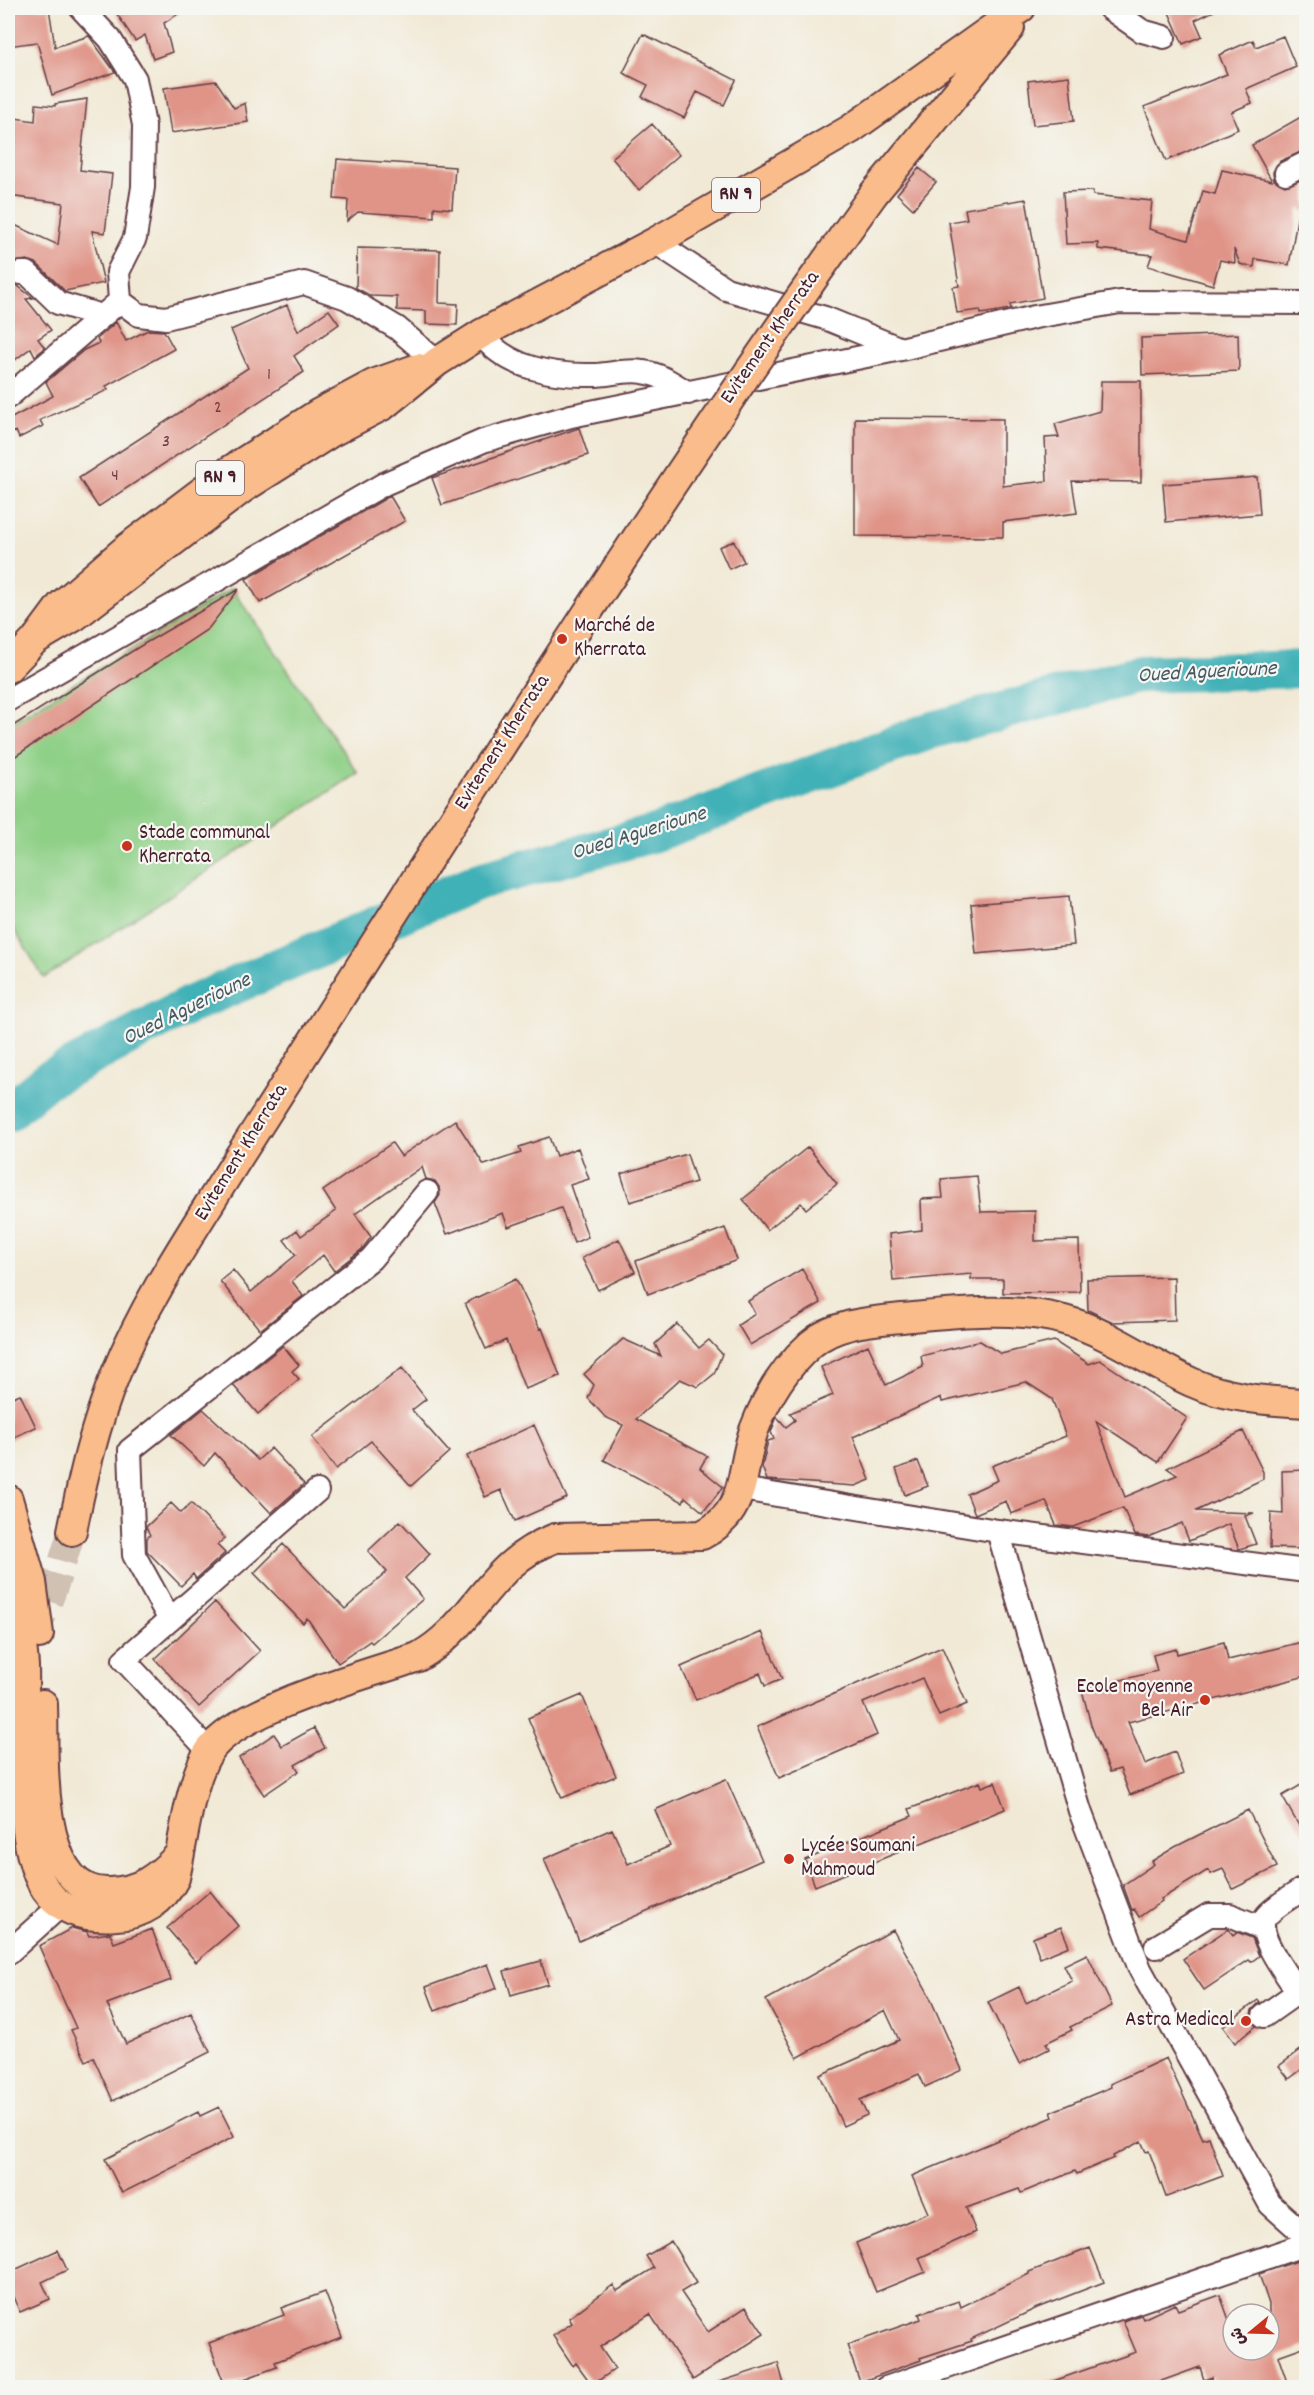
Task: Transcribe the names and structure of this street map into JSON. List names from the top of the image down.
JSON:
{
  "streets": {
    "main road": ["RN 9", "Evitement Kherrata"]
  },
  "water": ["Oued Aguerioune"],
  "places": [
    "Marché de Kherrata",
    "Stade communal Kherrata",
    "Ecole moyenne Bel Air",
    "Lycée Soumani Mahmoud",
    "Astra Medical"
  ],
  "house_numbers": [
    "1",
    "2",
    "3",
    "4"
  ],
  "north": "left"
}
